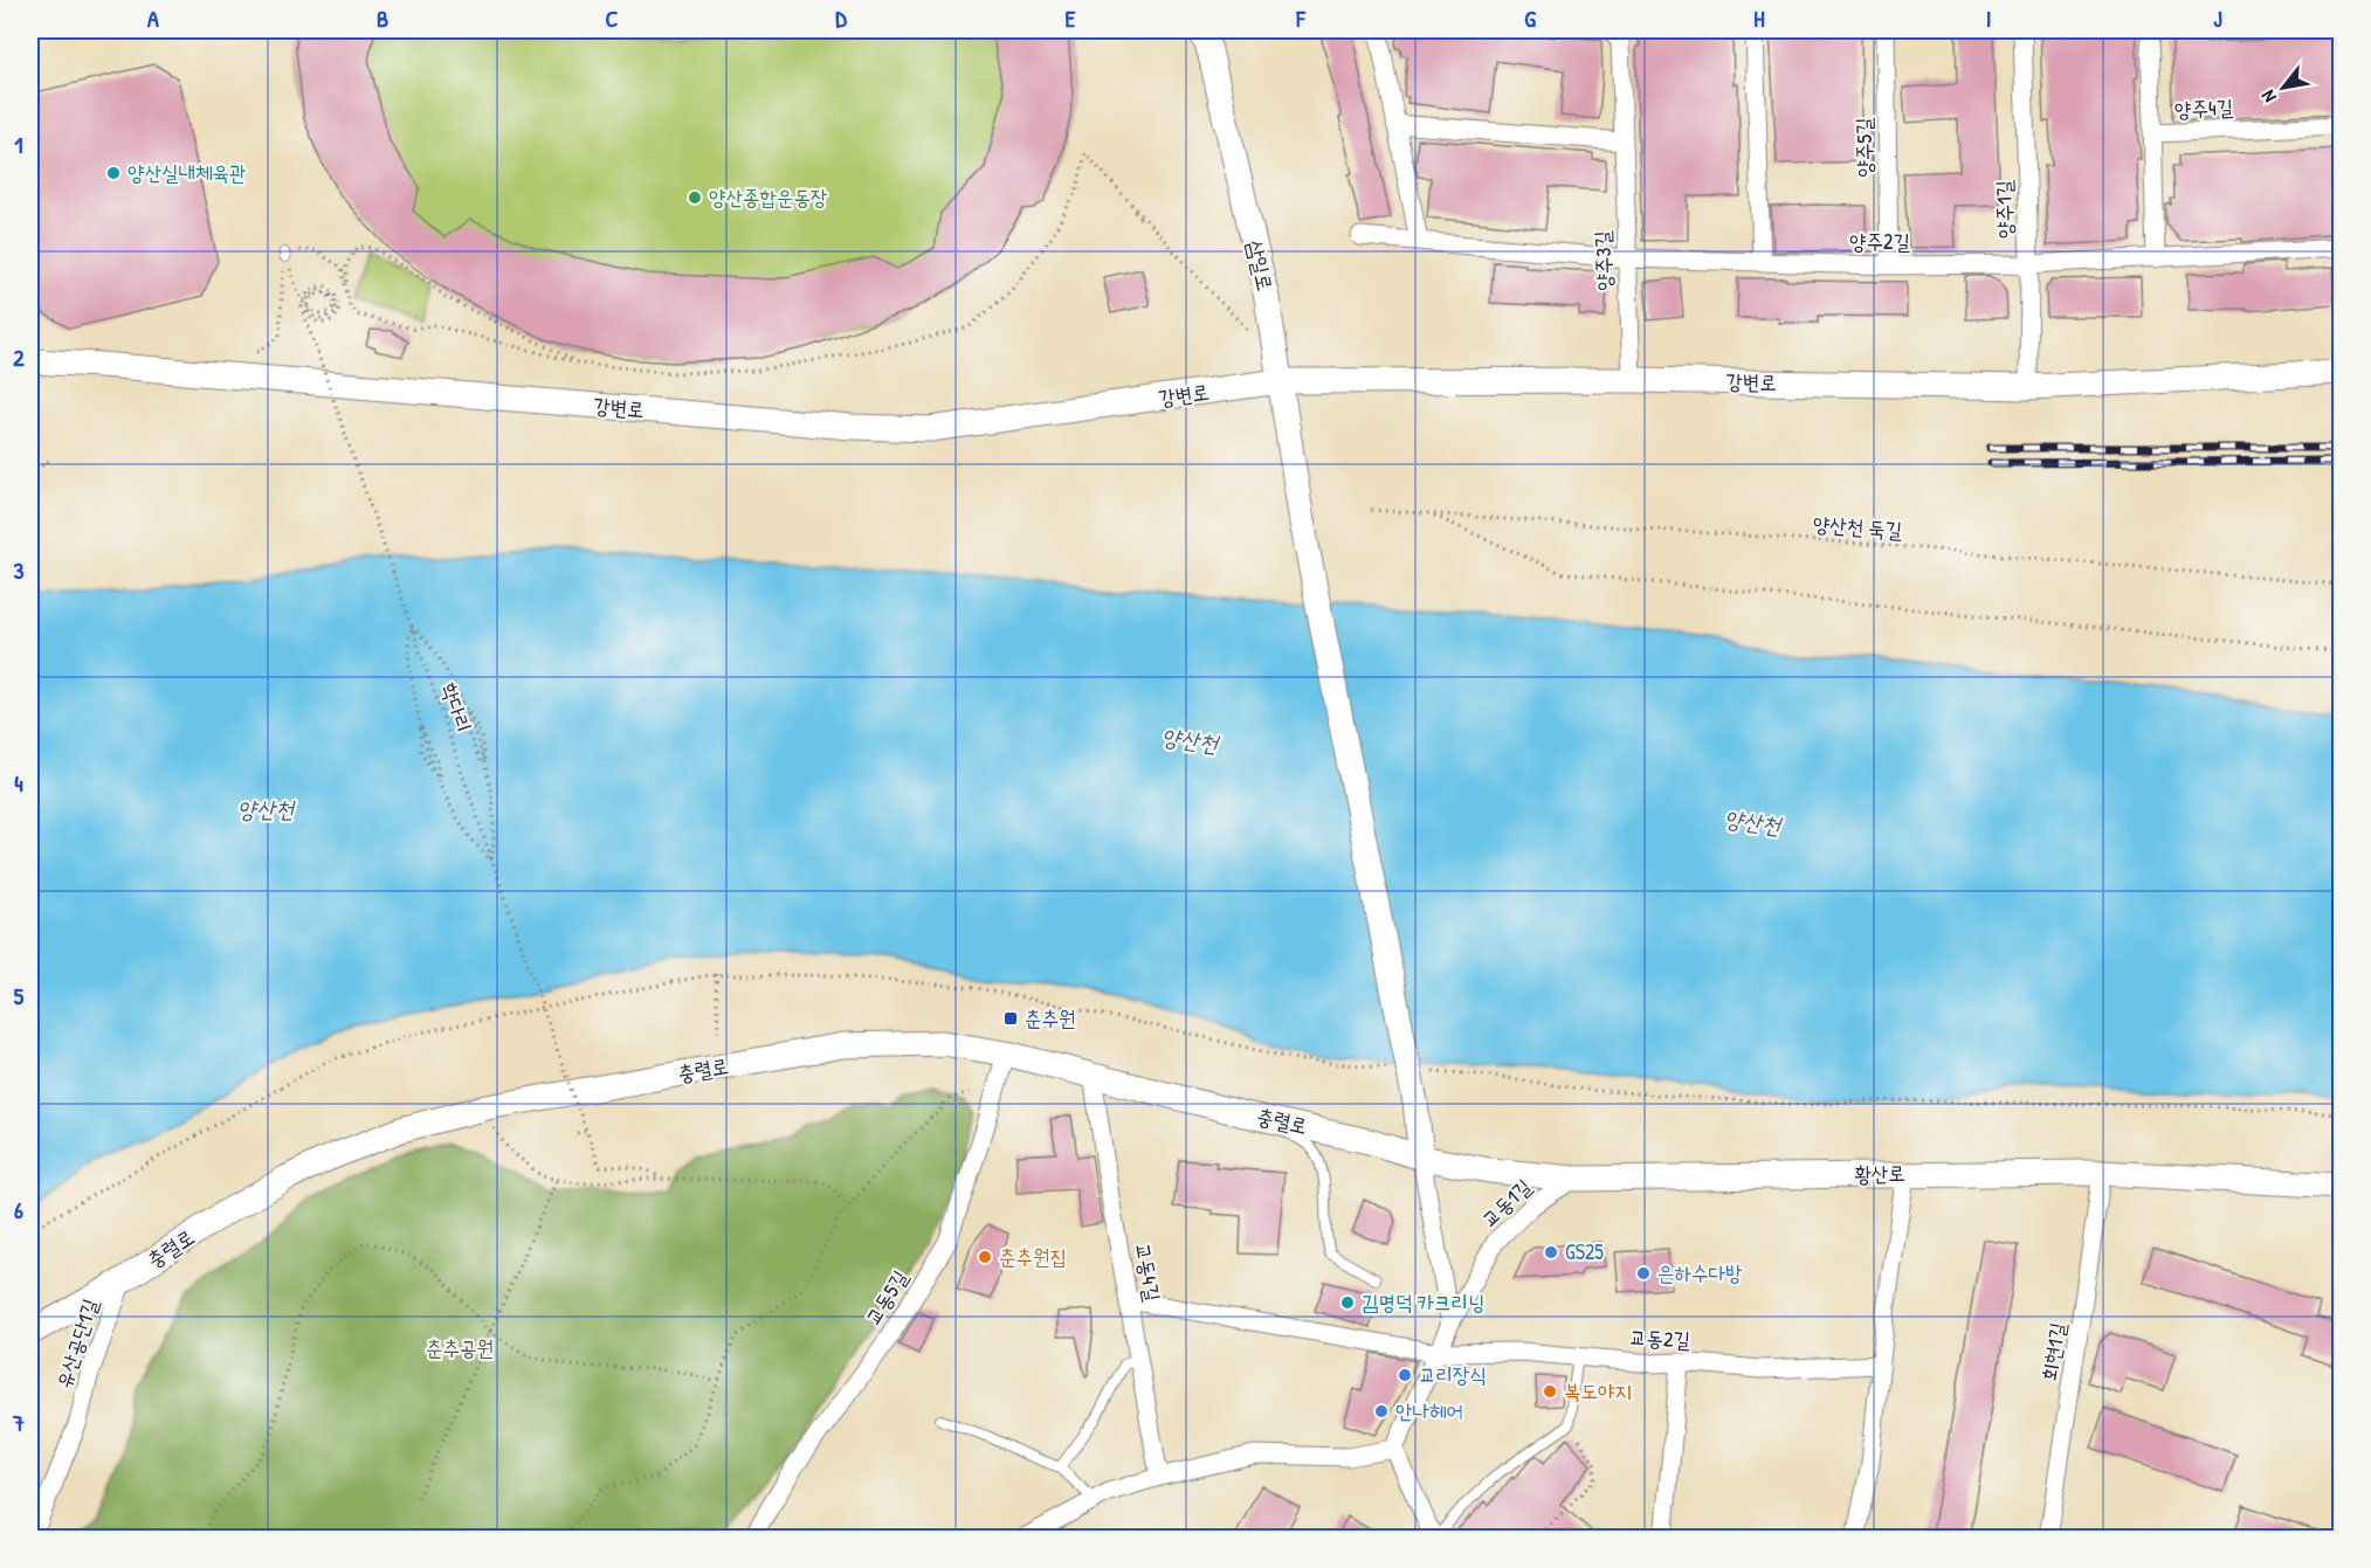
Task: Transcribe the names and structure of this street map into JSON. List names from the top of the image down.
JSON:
{
  "streets": {
    "main road": [
      "삼일로",
      "강변로",
      "충렬로",
      "황산로"
    ],
    "street": [
      "양주4길",
      "양주5길",
      "양주1길",
      "양주2길",
      "양주3길",
      "교동1길",
      "교동4길",
      "교동5길",
      "교동2길",
      "유산공단1길",
      "회현1길"
    ],
    "path": ["양산천 둑길", "학다리"]
  },
  "crossings": [
    ["양주5길", "양주2길"],
    ["양주1길", "양주2길"],
    ["양주1길", "강변로"],
    ["양주2길", "양주3길"],
    ["양주3길", "강변로"],
    ["삼일로", "강변로"],
    ["삼일로", "충렬로"],
    ["삼일로", "황산로"],
    ["충렬로", "황산로"],
    ["충렬로", "교동4길"],
    ["충렬로", "교동5길"],
    ["충렬로", "유산공단1길"],
    ["황산로", "교동1길"],
    ["황산로", "회현1길"],
    ["교동1길", "교동2길"],
    ["교동4길", "교동2길"]
  ],
  "water": ["양산천"],
  "parks": ["춘추공원"],
  "places": {
    "other": [
      "양산실내체육관",
      "양산종합운동장",
      "GS25",
      "춘추원집",
      "은하수다방",
      "김명덕 카크리닝",
      "교리장식",
      "복도야지",
      "안나헤어"
    ],
    "transit": ["춘추원"]
  },
  "north": "bottom left",
  "grid": {
    "columns": [
      "A",
      "B",
      "C",
      "D",
      "E",
      "F",
      "G",
      "H",
      "I",
      "J"
    ],
    "rows": [
      "1",
      "2",
      "3",
      "4",
      "5",
      "6",
      "7"
    ]
  }
}
